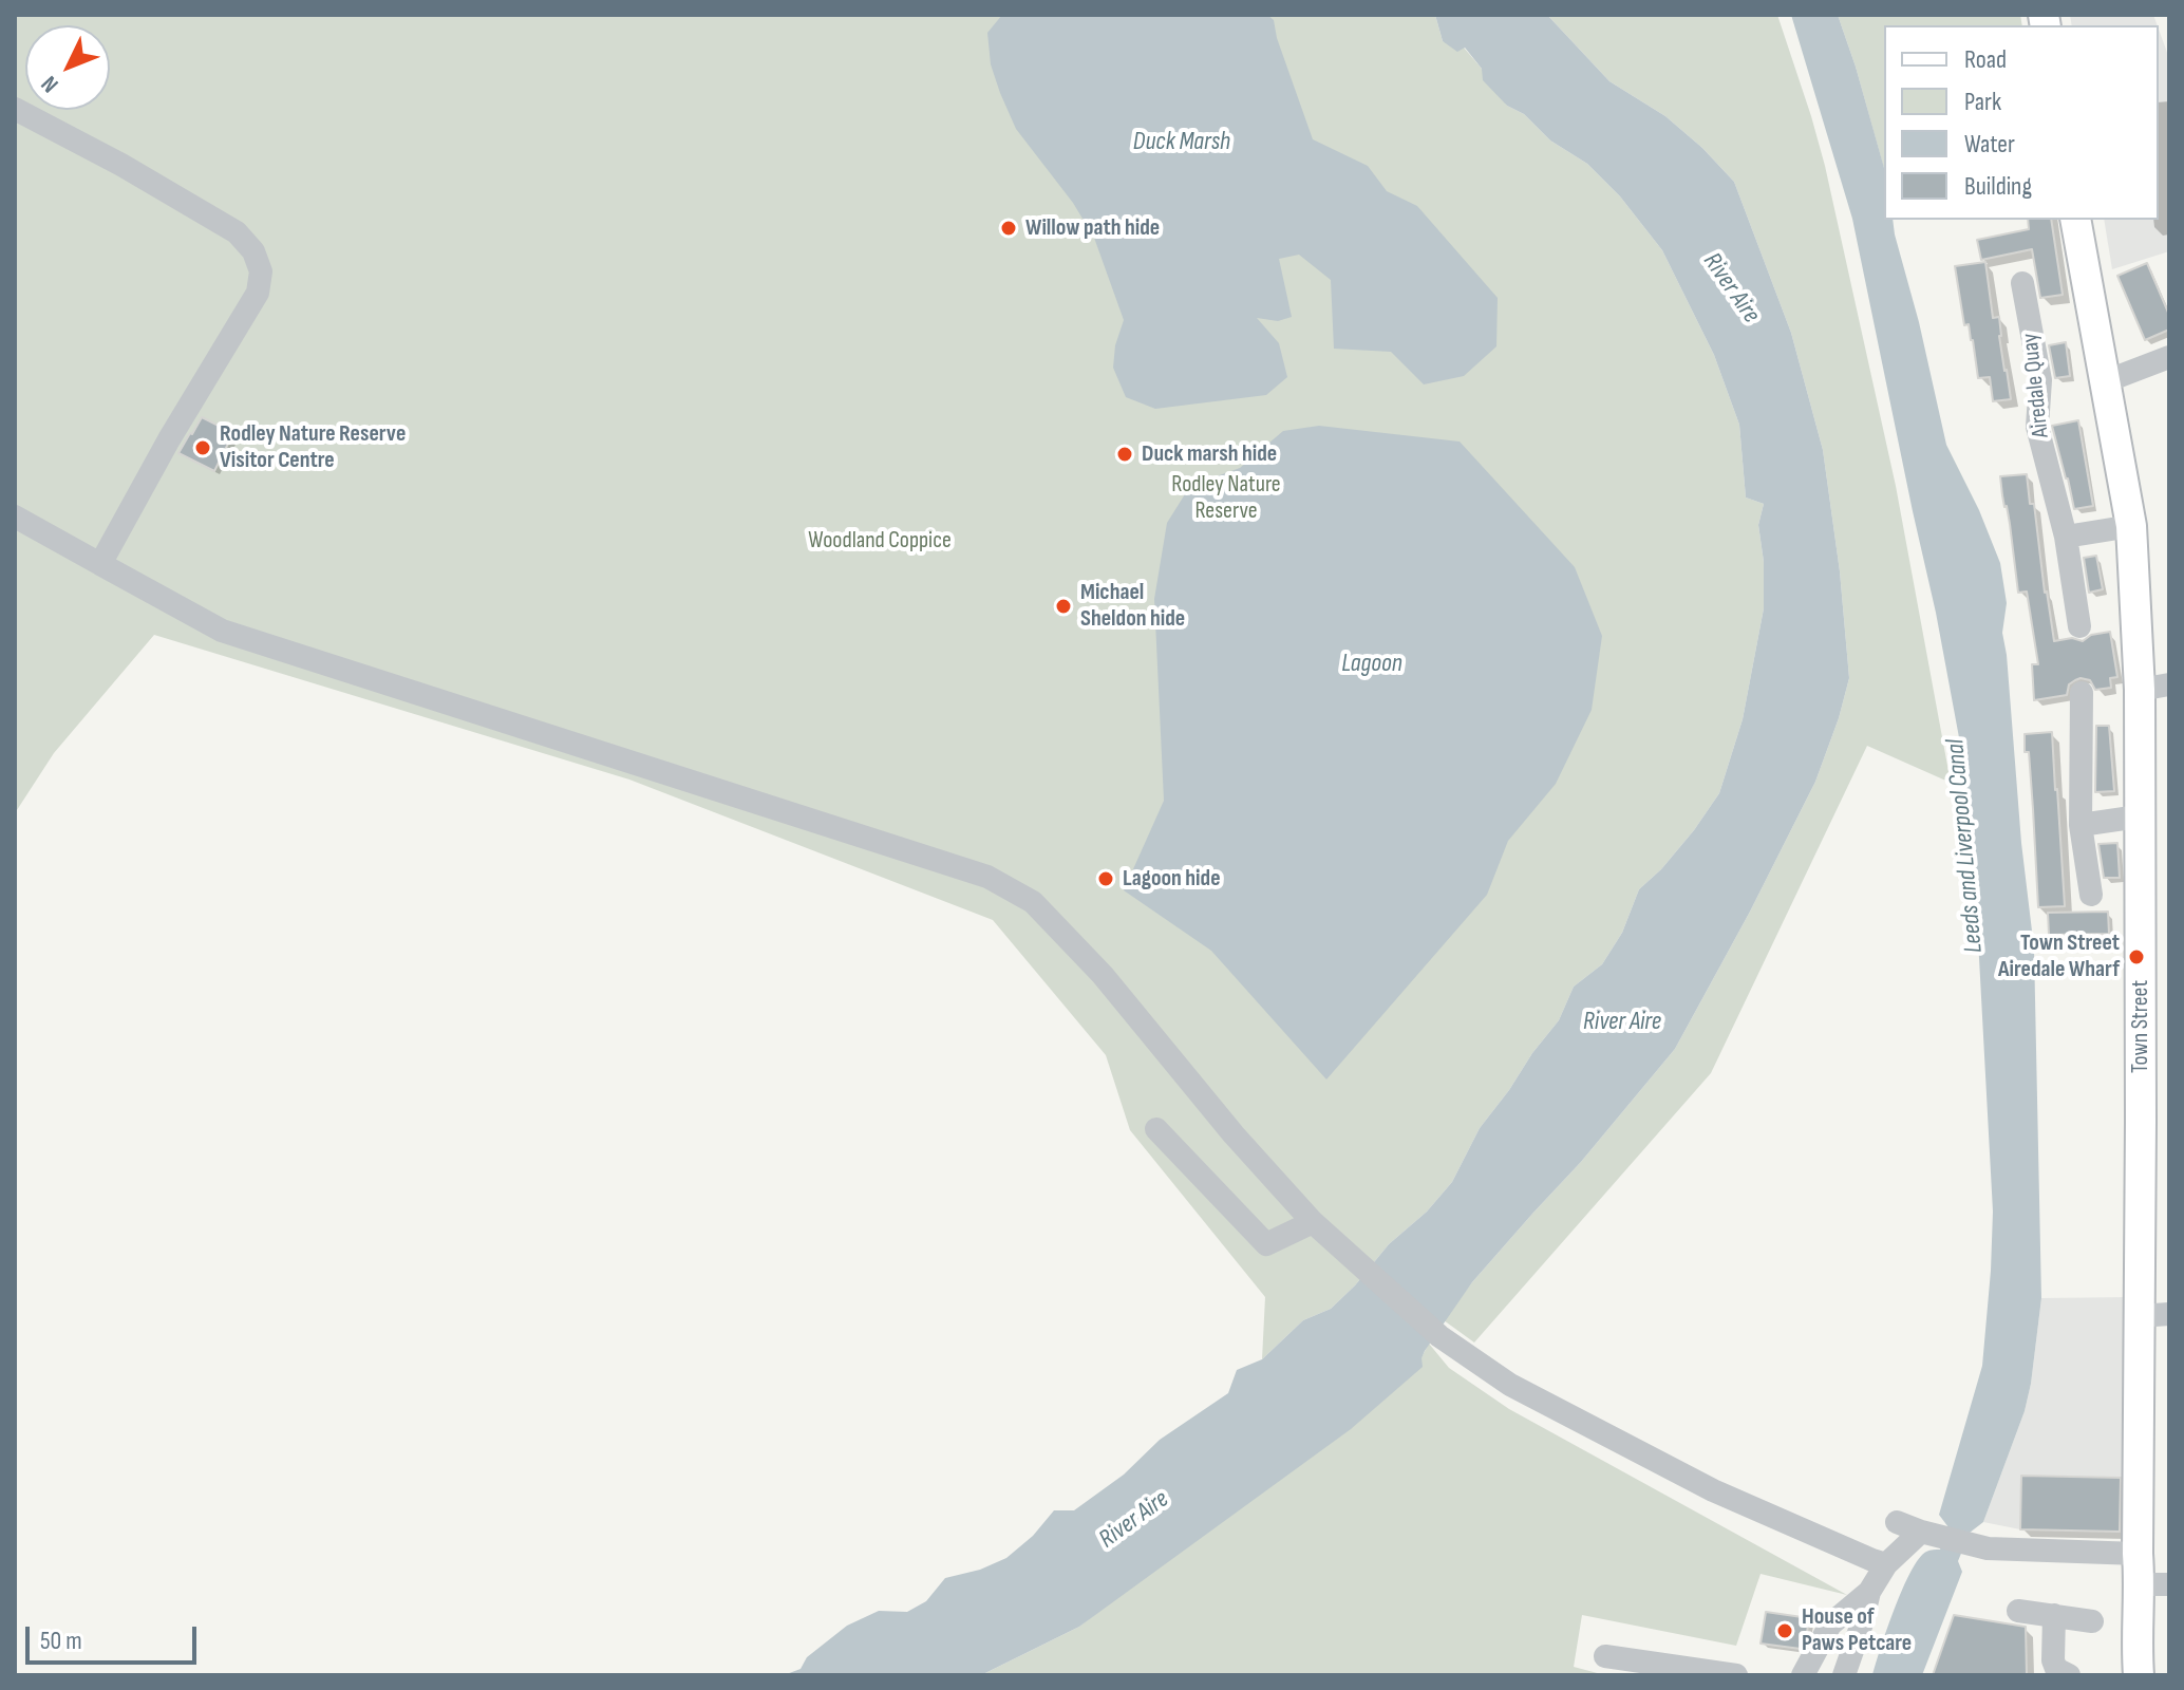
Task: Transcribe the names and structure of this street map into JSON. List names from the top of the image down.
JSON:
{
  "streets": {
    "main road": ["Town Street"],
    "street": ["Airedale Quay"]
  },
  "water": [
    "Duck Marsh",
    "River Aire",
    "Lagoon",
    "Leeds and Liverpool Canal"
  ],
  "parks": ["Rodley Nature Reserve", "Woodland Coppice"],
  "places": [
    "Willow path hide",
    "Rodley Nature Reserve Visitor Centre",
    "Duck marsh hide",
    "Michael Sheldon hide",
    "Lagoon hide",
    "Town Street Airedale Wharf",
    "House of Paws Petcare"
  ],
  "legend": [
    "Road",
    "Park",
    "Water",
    "Building"
  ],
  "scale_bar": "50 m",
  "north": "bottom left"
}
